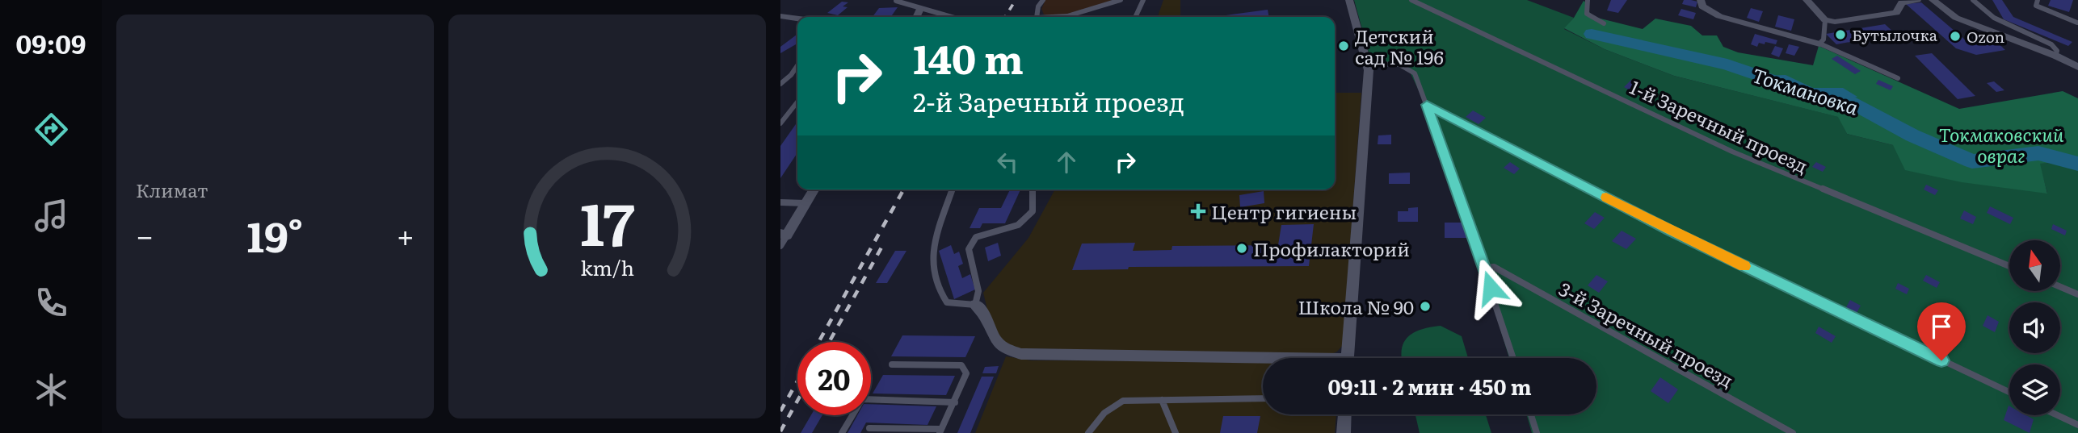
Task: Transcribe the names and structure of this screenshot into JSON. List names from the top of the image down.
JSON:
{
  "streets": {
    "lane": ["1-й Заречный проезд", "3-й Заречный проезд"]
  },
  "water": ["Токмановка"],
  "parks": ["Токмаковский овраг"],
  "places": {
    "other": [
      "Бутылочка",
      "Ozon",
      "Детский сад № 196",
      "Профилакторий",
      "Школа № 90"
    ],
    "health": ["Центр гигиены"]
  },
  "north": "top",
  "page": {
    "tabs": "09:09",
    "tile": "Климат",
    "turn": ["140 m", "2-й Заречный проезд"],
    "heat": ["−", "19°", "+"],
    "limit": "20",
    "trip": "09:11 · 2 мин · 450 m",
    "gauge": ["17", "km/h"]
  }
}
